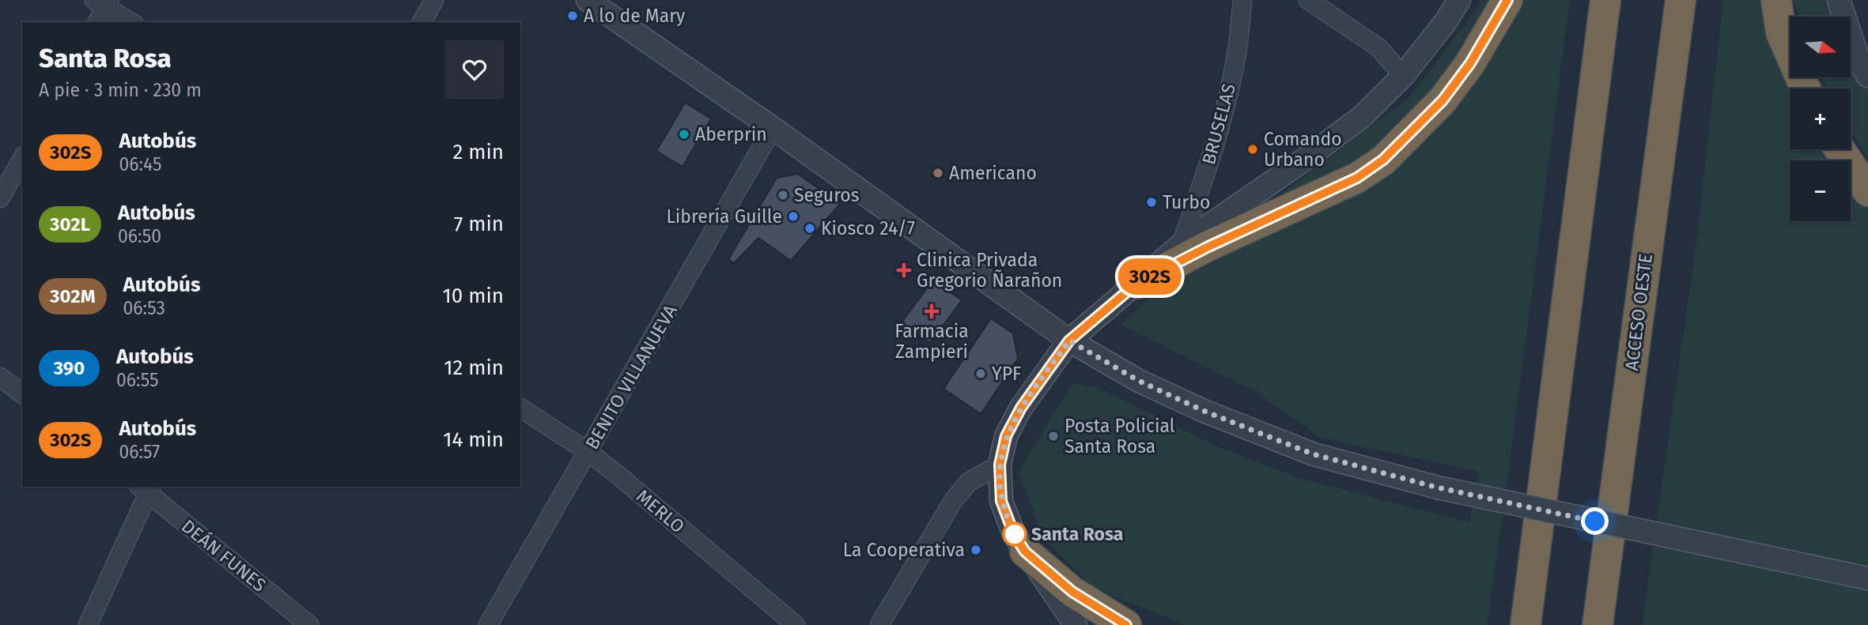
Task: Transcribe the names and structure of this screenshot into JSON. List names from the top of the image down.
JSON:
{
  "streets": {
    "highway": ["ACCESO OESTE"],
    "street": [
      "BRUSELAS",
      "BENITO VILLANUEVA",
      "MERLO",
      "DEÁN FUNES"
    ]
  },
  "crossings": [
    ["BENITO VILLANUEVA", "MERLO"]
  ],
  "places": {
    "other": [
      "A lo de Mary",
      "Aberprin",
      "Comando Urbano",
      "Americano",
      "Seguros",
      "Turbo",
      "Librería Guille",
      "Kiosco 24/7",
      "YPF",
      "Posta Policial Santa Rosa",
      "Santa Rosa",
      "La Cooperativa"
    ],
    "health": ["Clinica Privada Gregorio Ñarañon", "Farmacia Zampieri"]
  },
  "lines": ["bus line 302S"],
  "north": "right",
  "page": {
    "on_map": "302S",
    "map_buttons": ["+", "−"],
    "heading": ["Santa Rosa", "A pie · 3 min · 230 m"],
    "list": [
      {
        "mark": "302S",
        "name": "Autobús",
        "note": "06:45",
        "value": "2 min"
      },
      {
        "mark": "302L",
        "name": "Autobús",
        "note": "06:50",
        "value": "7 min"
      },
      {
        "mark": "302M",
        "name": "Autobús",
        "note": "06:53",
        "value": "10 min"
      },
      {
        "mark": "390",
        "name": "Autobús",
        "note": "06:55",
        "value": "12 min"
      },
      {
        "mark": "302S",
        "name": "Autobús",
        "note": "06:57",
        "value": "14 min"
      }
    ]
  }
}
